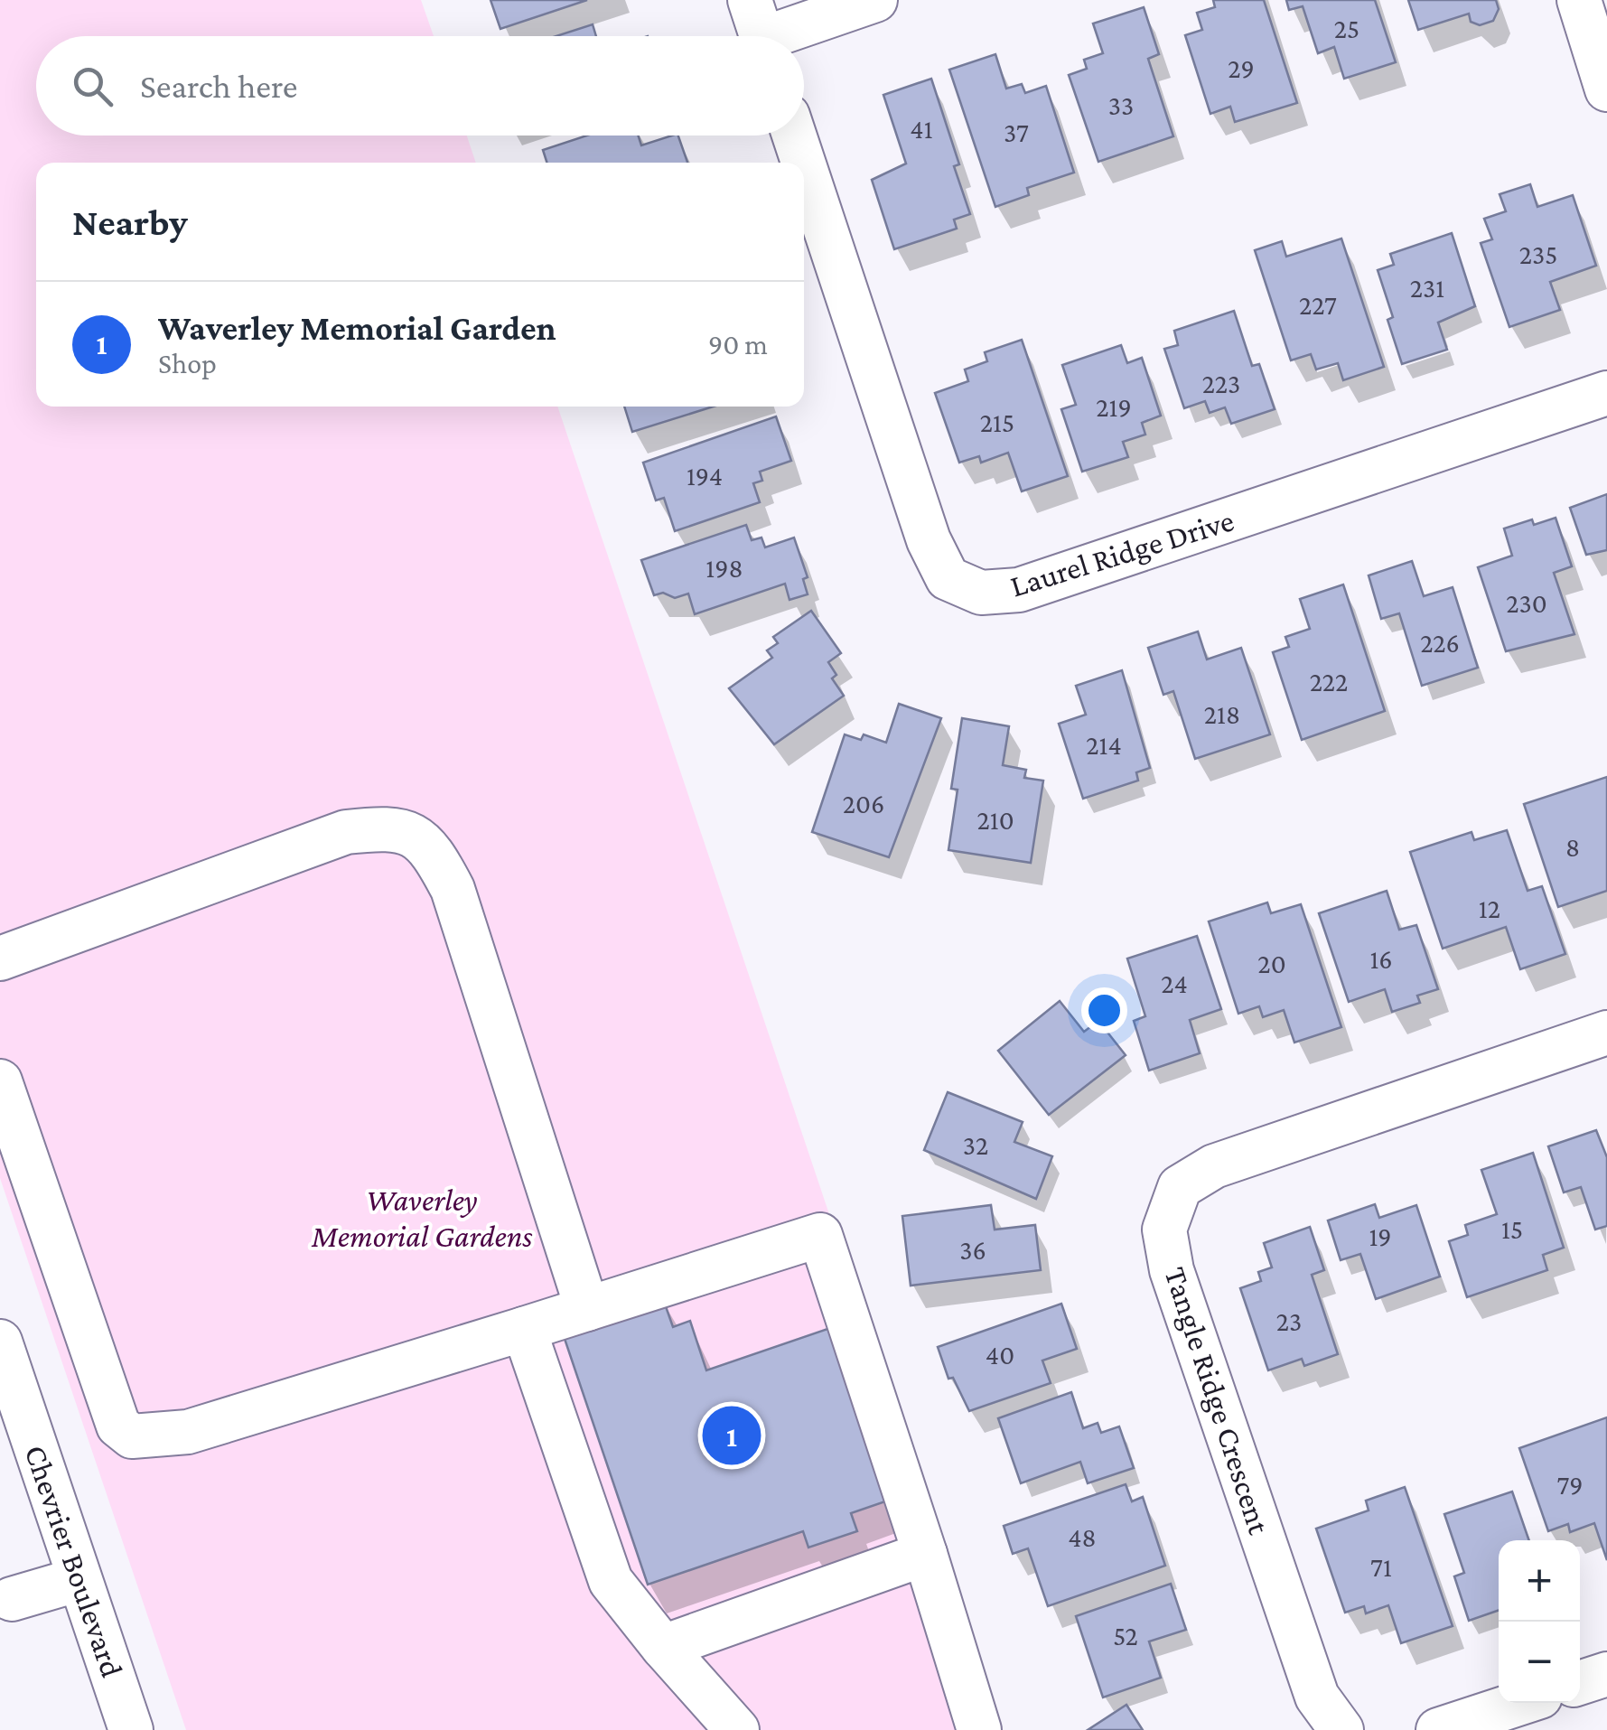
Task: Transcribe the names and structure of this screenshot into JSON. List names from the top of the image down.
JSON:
{
  "streets": {
    "street": ["Laurel Ridge Drive", "Tangle Ridge Crescent", "Chevrier Boulevard"]
  },
  "parks": ["Waverley Memorial Gardens"],
  "house_numbers": [
    "25",
    "29",
    "33",
    "41",
    "37",
    "235",
    "231",
    "227",
    "223",
    "219",
    "215",
    "194",
    "198",
    "230",
    "226",
    "222",
    "218",
    "214",
    "206",
    "210",
    "8",
    "12",
    "16",
    "20",
    "24",
    "32",
    "15",
    "19",
    "36",
    "23",
    "40",
    "79",
    "48",
    "71",
    "52"
  ],
  "page": {
    "search": "Search here",
    "heading": "Nearby",
    "list": [
      {
        "mark": "1",
        "name": "Waverley Memorial Garden",
        "note": "Shop",
        "value": "90 m"
      }
    ],
    "pins": "1",
    "map_buttons": ["+", "−"]
  }
}
